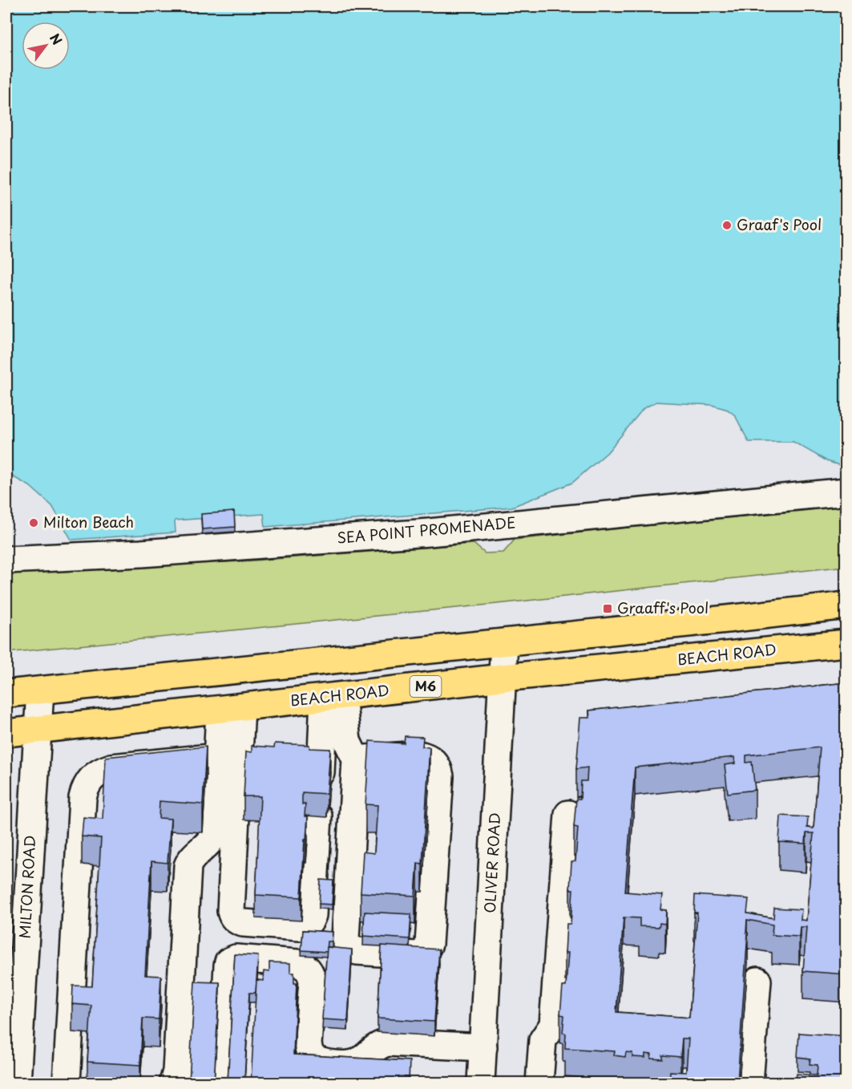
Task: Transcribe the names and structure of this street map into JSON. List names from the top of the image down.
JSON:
{
  "streets": {
    "main road": ["BEACH ROAD", "M6"],
    "street": ["SEA POINT PROMENADE", "OLIVER ROAD", "MILTON ROAD"]
  },
  "crossings": [
    ["BEACH ROAD", "OLIVER ROAD"],
    ["BEACH ROAD", "MILTON ROAD"]
  ],
  "places": {
    "other": ["Graaf's Pool", "Milton Beach"],
    "transit": ["Graaff's Pool"]
  },
  "north": "top right"
}
